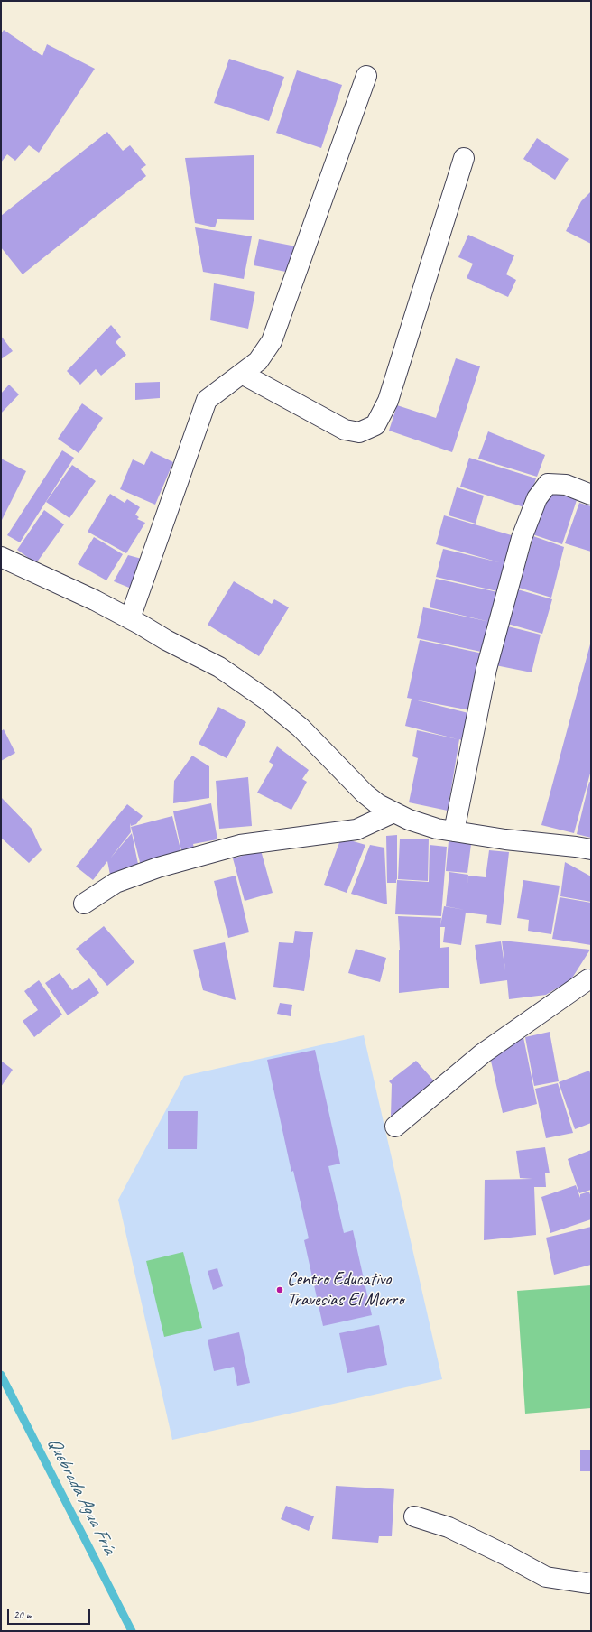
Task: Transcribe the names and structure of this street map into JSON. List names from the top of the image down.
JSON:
{
  "water": ["Quebrada Agua Fría"],
  "places": ["Centro Educativo Travesias El Morro"],
  "scale_bar": "20 m"
}
